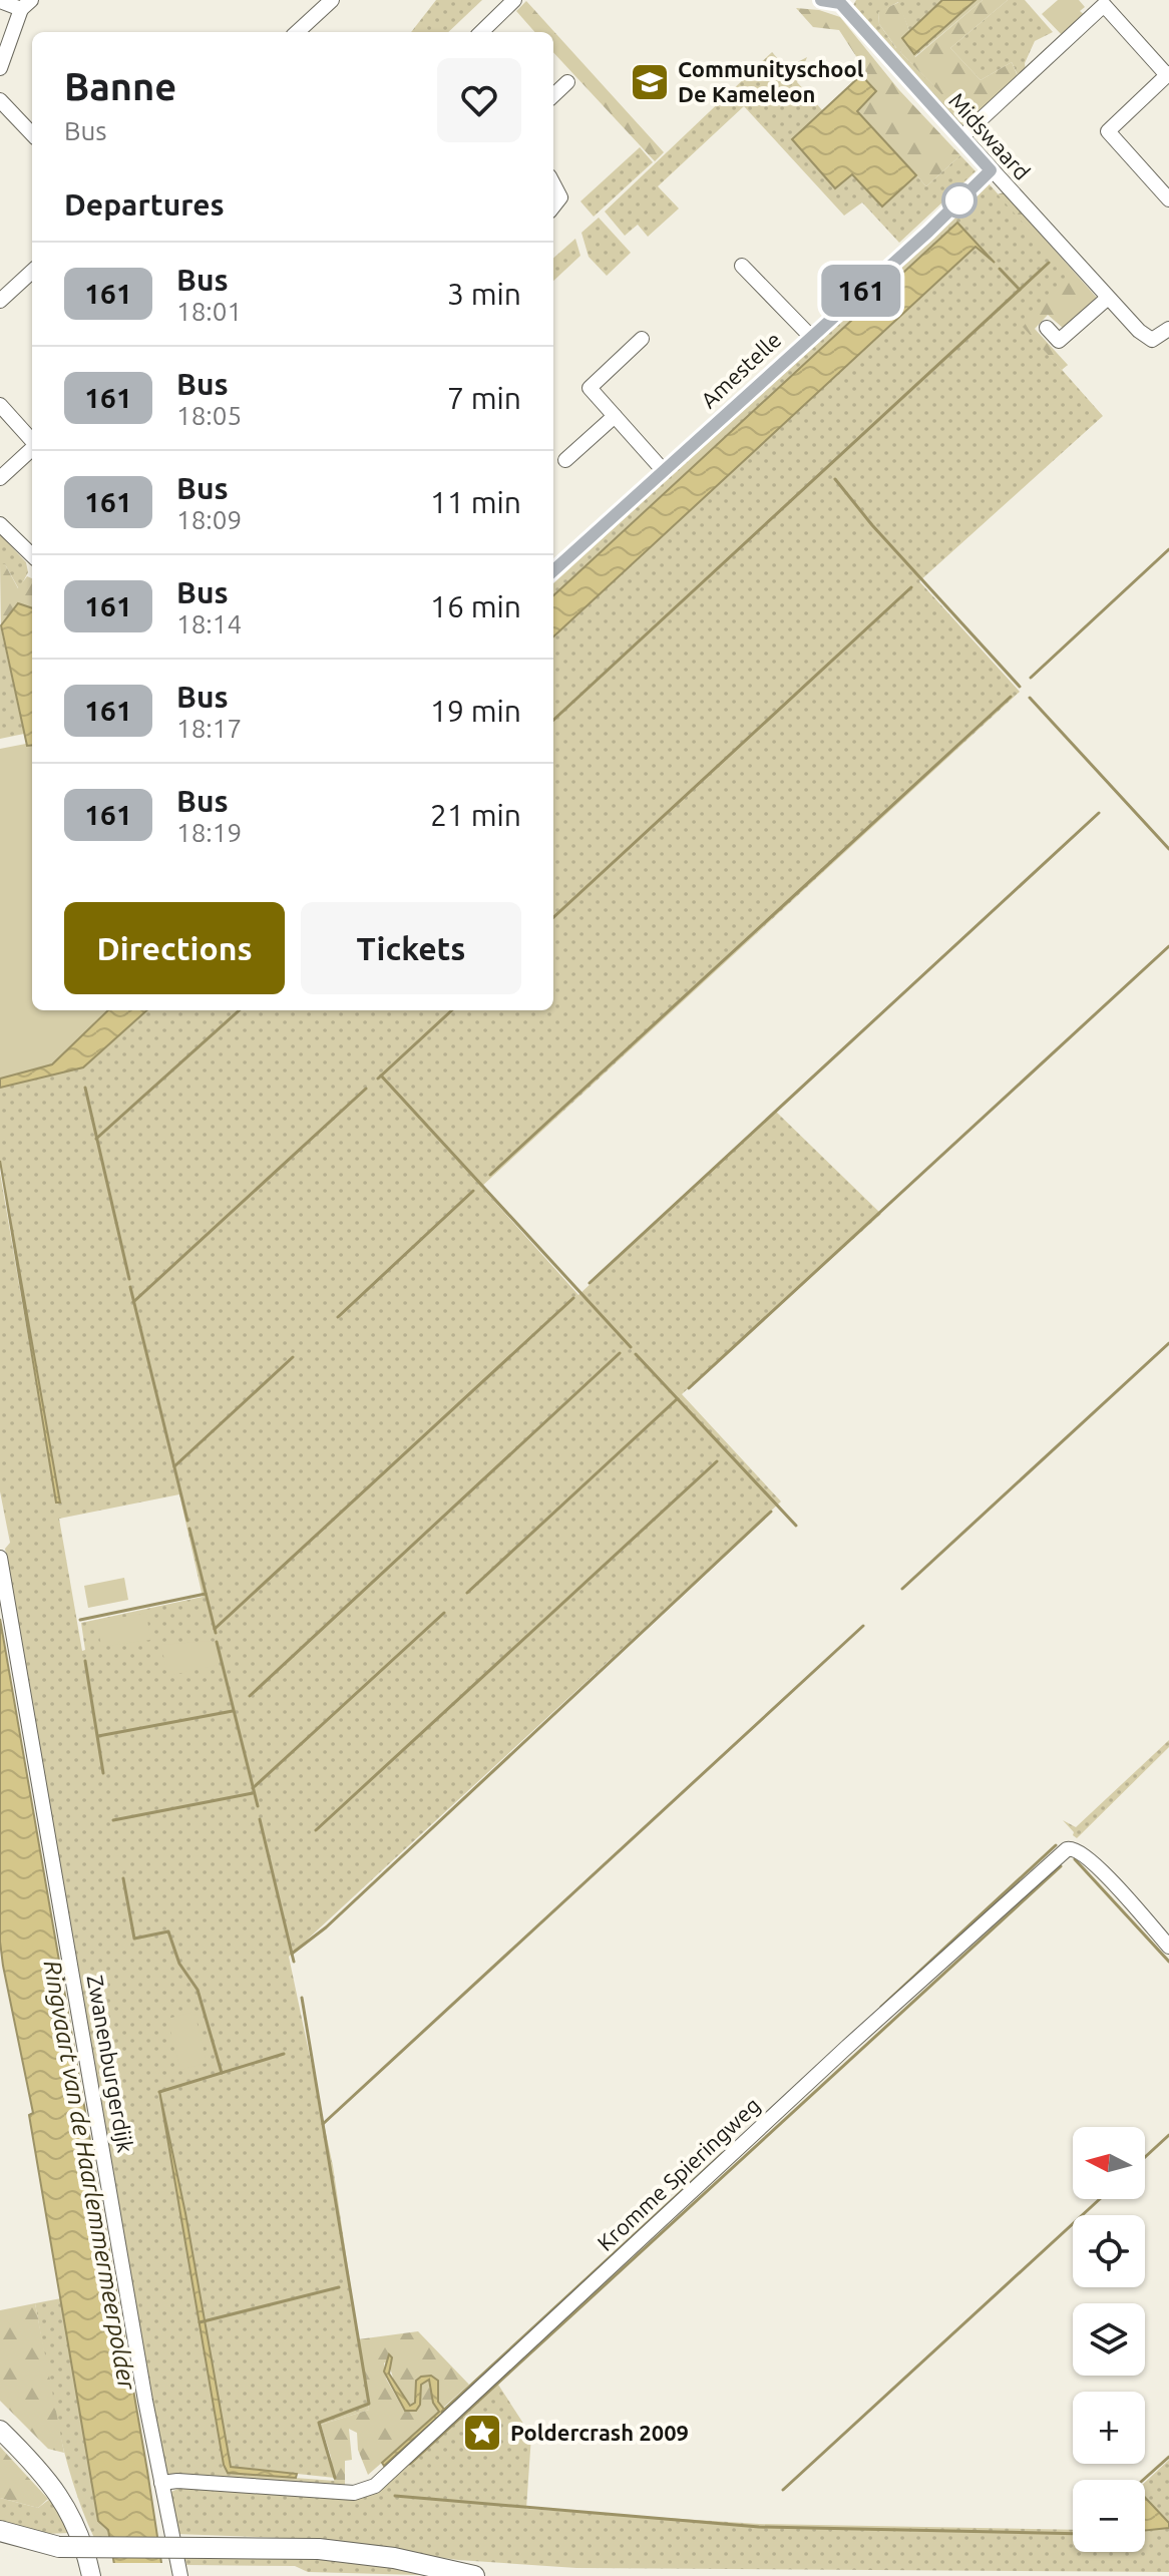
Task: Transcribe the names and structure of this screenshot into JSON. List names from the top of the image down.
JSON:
{
  "streets": {
    "street": [
      "Midswaard",
      "Amestelle",
      "Zwanenburgerdijk",
      "Kromme Spieringweg"
    ]
  },
  "crossings": [
    ["Midswaard", "Amestelle"],
    ["Zwanenburgerdijk", "Kromme Spieringweg"]
  ],
  "water": ["Ringvaart van de Haarlemmermeerpolder"],
  "places": {
    "school or university": ["Communityschool De Kameleon"],
    "place": ["Poldercrash 2009"]
  },
  "lines": ["bus line 161"],
  "north": "left",
  "page": {
    "on_map": "161",
    "heading": [
      ["Banne", "Bus"],
      "Departures"
    ],
    "list": [
      {
        "mark": "161",
        "name": "Bus",
        "note": "18:01",
        "value": "3 min"
      },
      {
        "mark": "161",
        "name": "Bus",
        "note": "18:05",
        "value": "7 min"
      },
      {
        "mark": "161",
        "name": "Bus",
        "note": "18:09",
        "value": "11 min"
      },
      {
        "mark": "161",
        "name": "Bus",
        "note": "18:14",
        "value": "16 min"
      },
      {
        "mark": "161",
        "name": "Bus",
        "note": "18:17",
        "value": "19 min"
      },
      {
        "mark": "161",
        "name": "Bus",
        "note": "18:19",
        "value": "21 min"
      }
    ],
    "buttons": ["Directions", "Tickets"],
    "map_buttons": ["+", "−"]
  }
}
